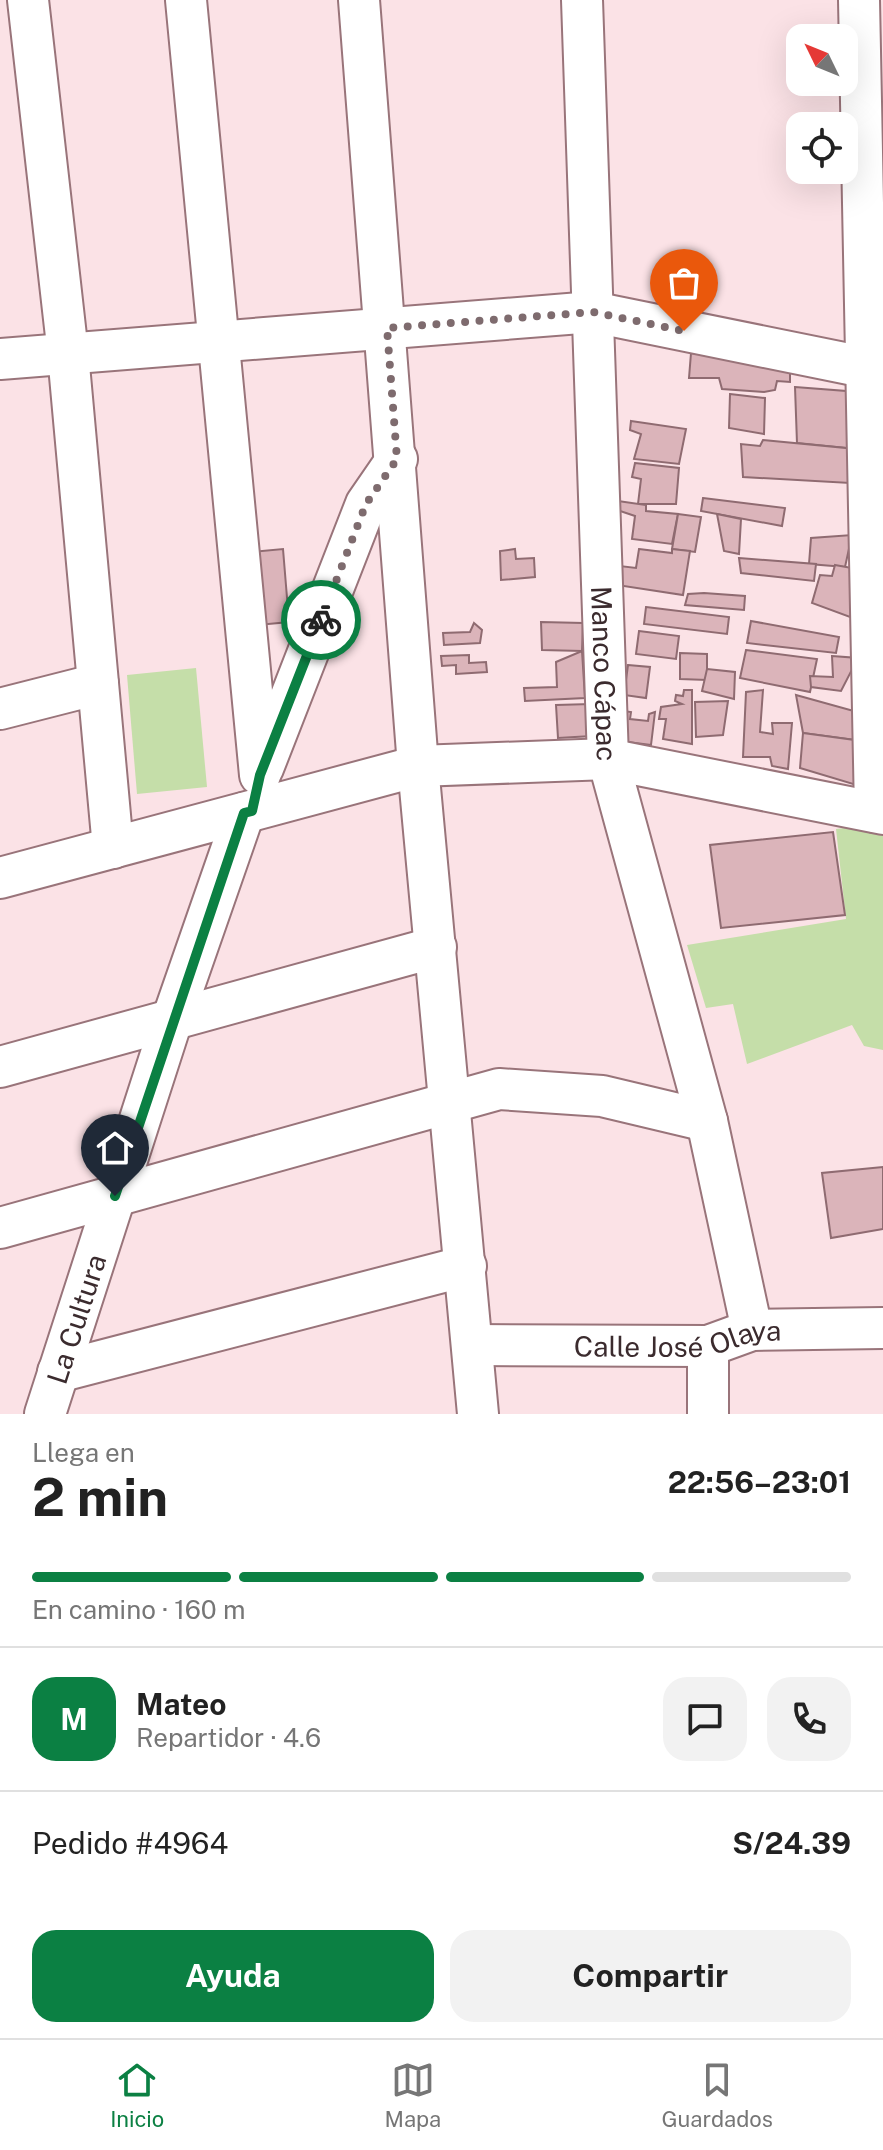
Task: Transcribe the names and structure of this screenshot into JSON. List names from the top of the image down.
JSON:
{
  "streets": {
    "street": ["Manco Cápac", "La Cultura", "Calle José Olaya"]
  },
  "crossings": [
    ["Manco Cápac", "Calle José Olaya"]
  ],
  "north": "top left",
  "page": {
    "heading": ["2 min", "Llega en", "22:56–23:01"],
    "panel": [
      "Mateo",
      "Repartidor · 4.6",
      "Pedido #4964",
      "S/24.39"
    ],
    "bar": "En camino · 160 m",
    "round": "M",
    "buttons": ["Ayuda", "Compartir"],
    "tabs": ["Inicio", "Mapa", "Guardados"]
  }
}
